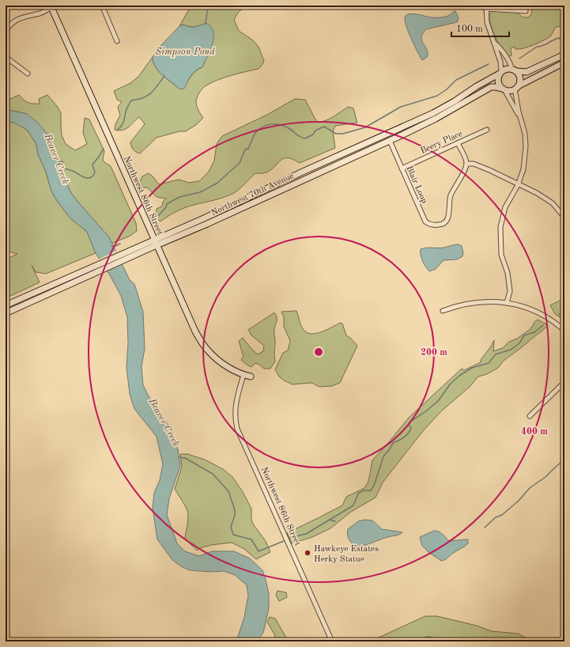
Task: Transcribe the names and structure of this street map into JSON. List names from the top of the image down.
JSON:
{
  "streets": {
    "main road": ["Northwest 70th Avenue", "Northwest 86th Street"],
    "street": ["Beery Place", "Blair Loop"]
  },
  "crossings": [
    ["Beery Place", "Blair Loop"],
    ["Blair Loop", "Northwest 70th Avenue"],
    ["Northwest 70th Avenue", "Northwest 86th Street"]
  ],
  "water": ["Simpson Pond", "Beaver Creek"],
  "places": ["Hawkeye Estates Herky Statue"],
  "scale_bar": "100 m",
  "rings": ["200 m", "400 m"]
}
